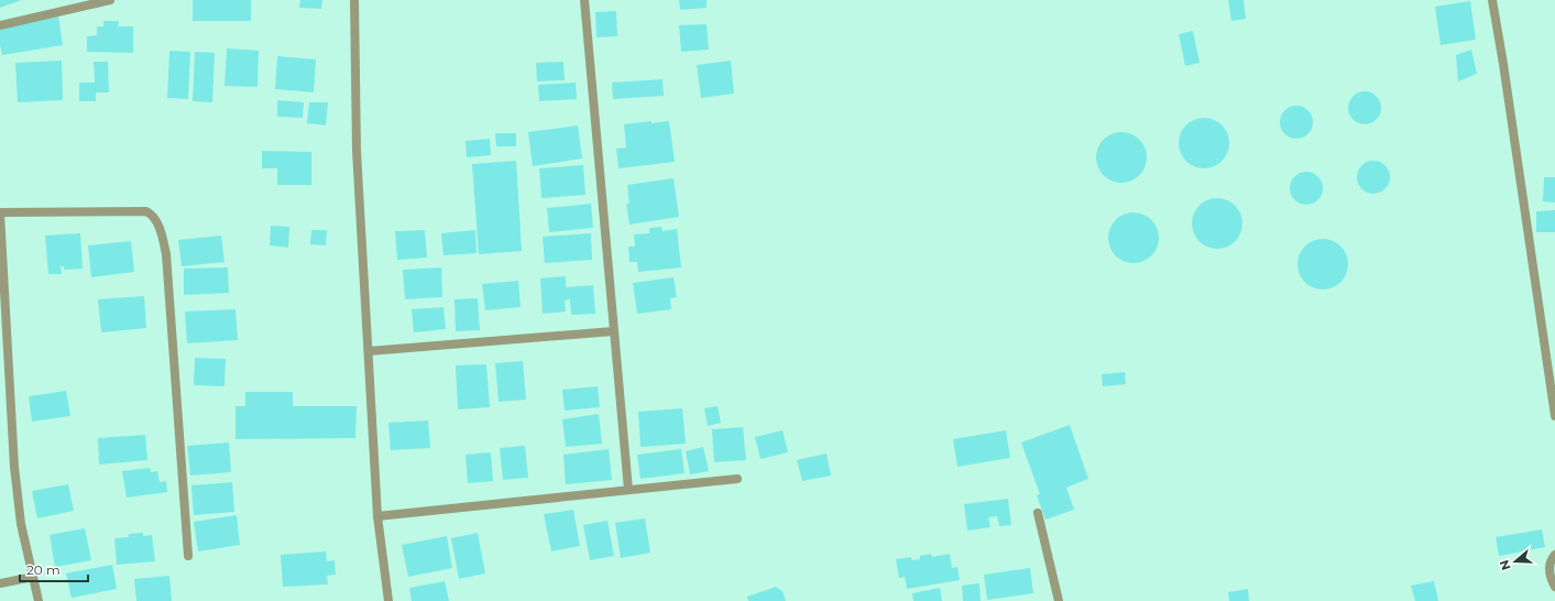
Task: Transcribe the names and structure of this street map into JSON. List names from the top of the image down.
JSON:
{
  "scale_bar": "20 m",
  "north": "left"
}
